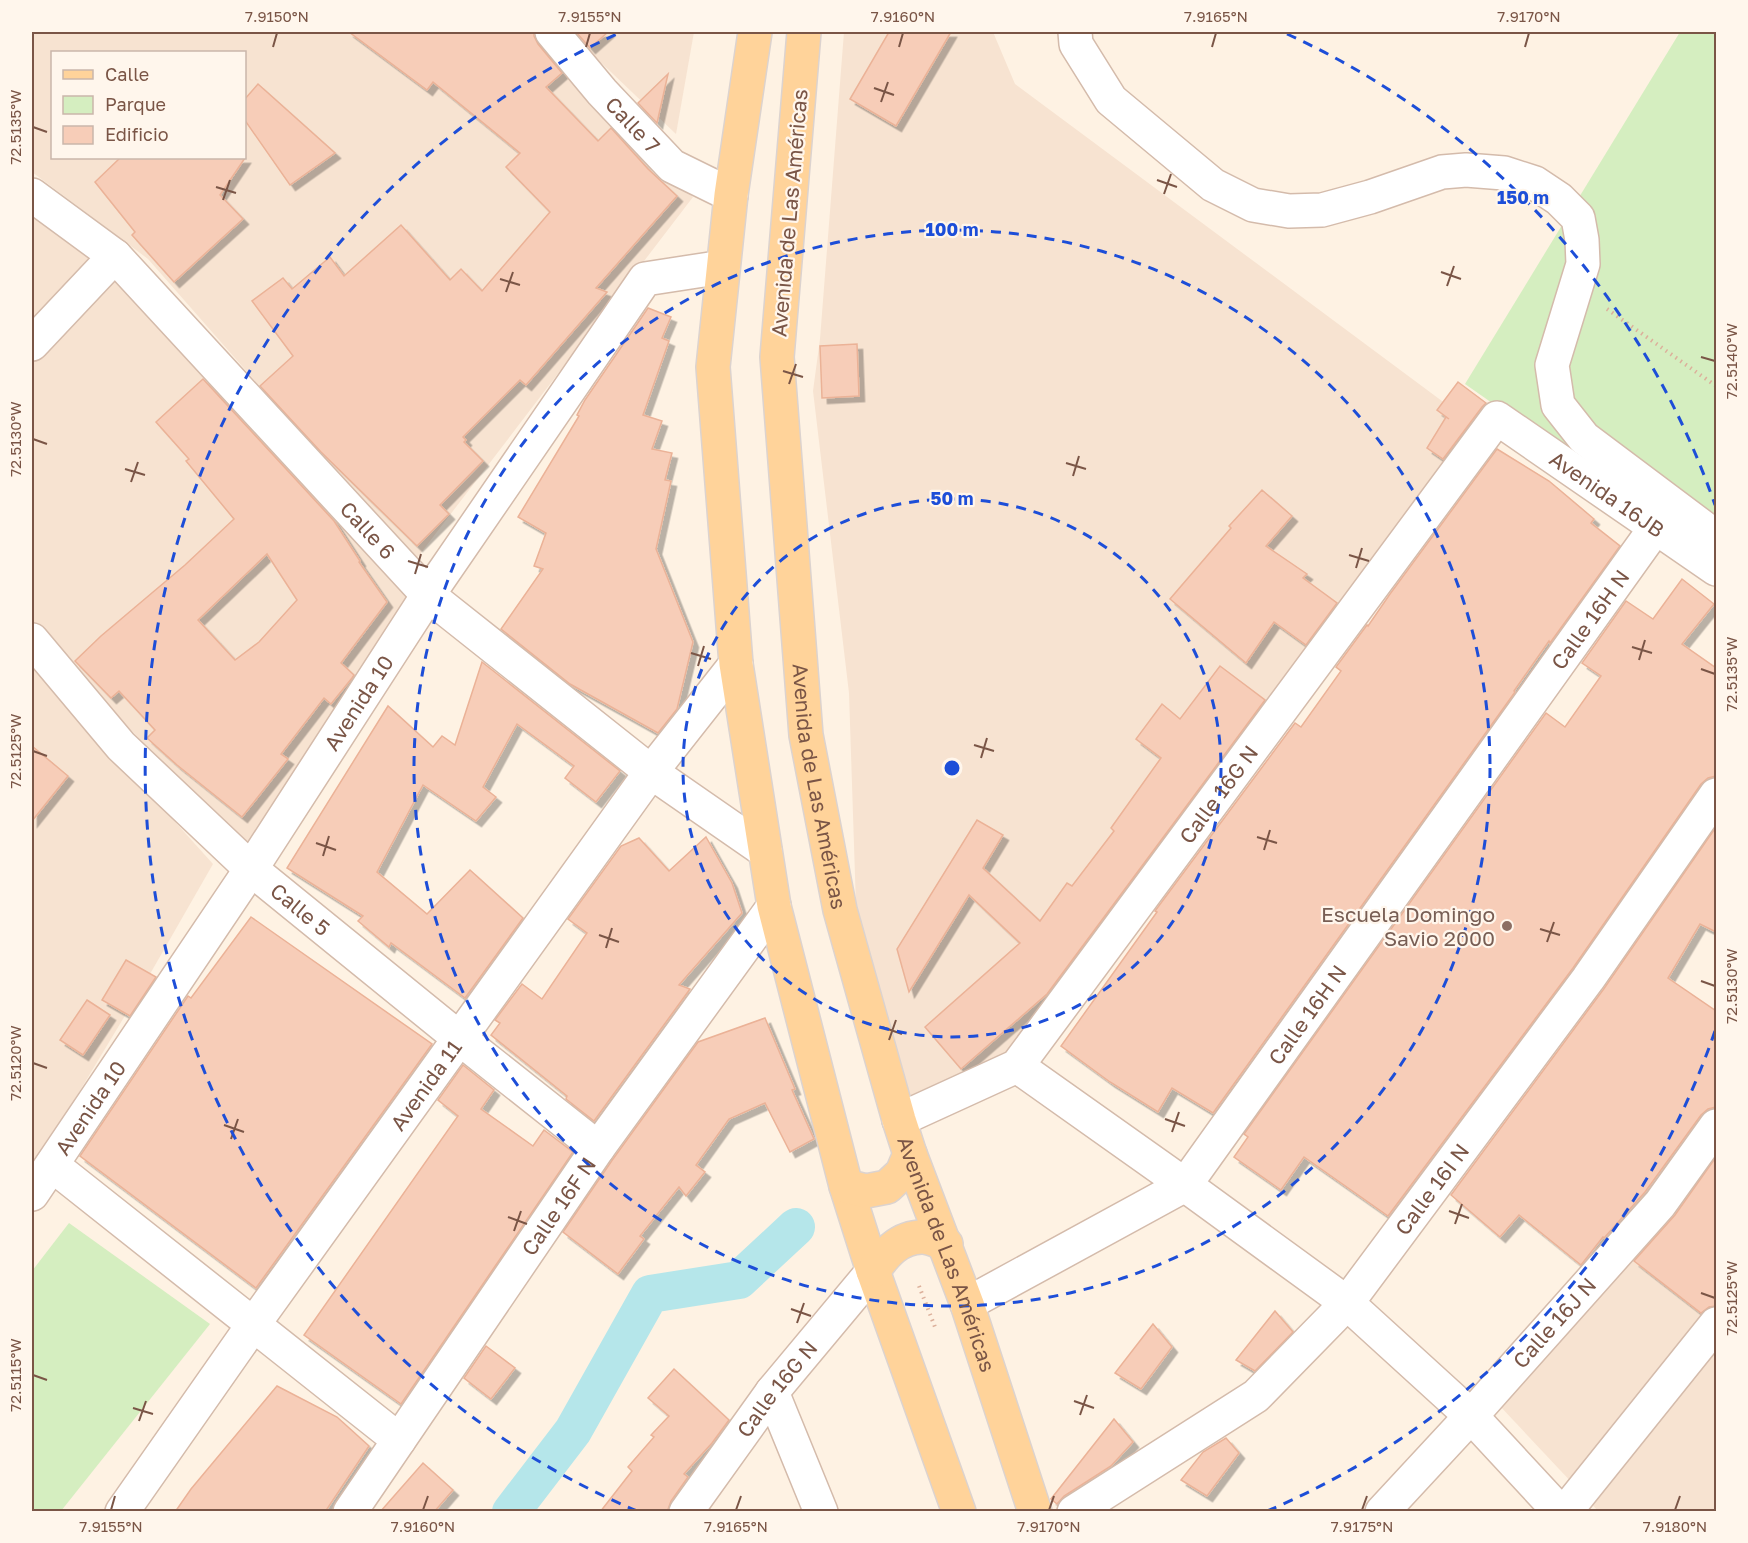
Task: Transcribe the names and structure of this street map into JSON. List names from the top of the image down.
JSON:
{
  "streets": {
    "main road": ["Avenida de Las Américas"],
    "street": [
      "Calle 7",
      "Avenida 16JB",
      "Calle 6",
      "Calle 16H N",
      "Avenida 10",
      "Calle 16G N",
      "Calle 5",
      "Avenida 11",
      "Calle 16I N",
      "Calle 16F N",
      "Calle 16J N"
    ]
  },
  "crossings": [
    ["Avenida de Las Américas", "Calle 16H N"],
    ["Avenida de Las Américas", "Calle 16G N"],
    ["Avenida 16JB", "Calle 16H N"],
    ["Avenida 16JB", "Calle 16G N"],
    ["Calle 6", "Avenida 10"],
    ["Calle 6", "Avenida 11"],
    ["Avenida 10", "Calle 5"],
    ["Calle 5", "Avenida 11"],
    ["Calle 5", "Calle 16F N"]
  ],
  "places": ["Escuela Domingo Savio 2000"],
  "legend": ["Calle", "Parque", "Edificio"],
  "coordinates": [
    "7.9150°N",
    "7.9155°N",
    "7.9160°N",
    "7.9165°N",
    "7.9170°N",
    "72.5135°W",
    "72.5140°W",
    "72.5130°W",
    "72.5125°W",
    "72.5120°W",
    "72.5115°W",
    "7.9175°N",
    "7.9180°N"
  ],
  "rings": ["150 m", "100 m", "50 m"]
}
